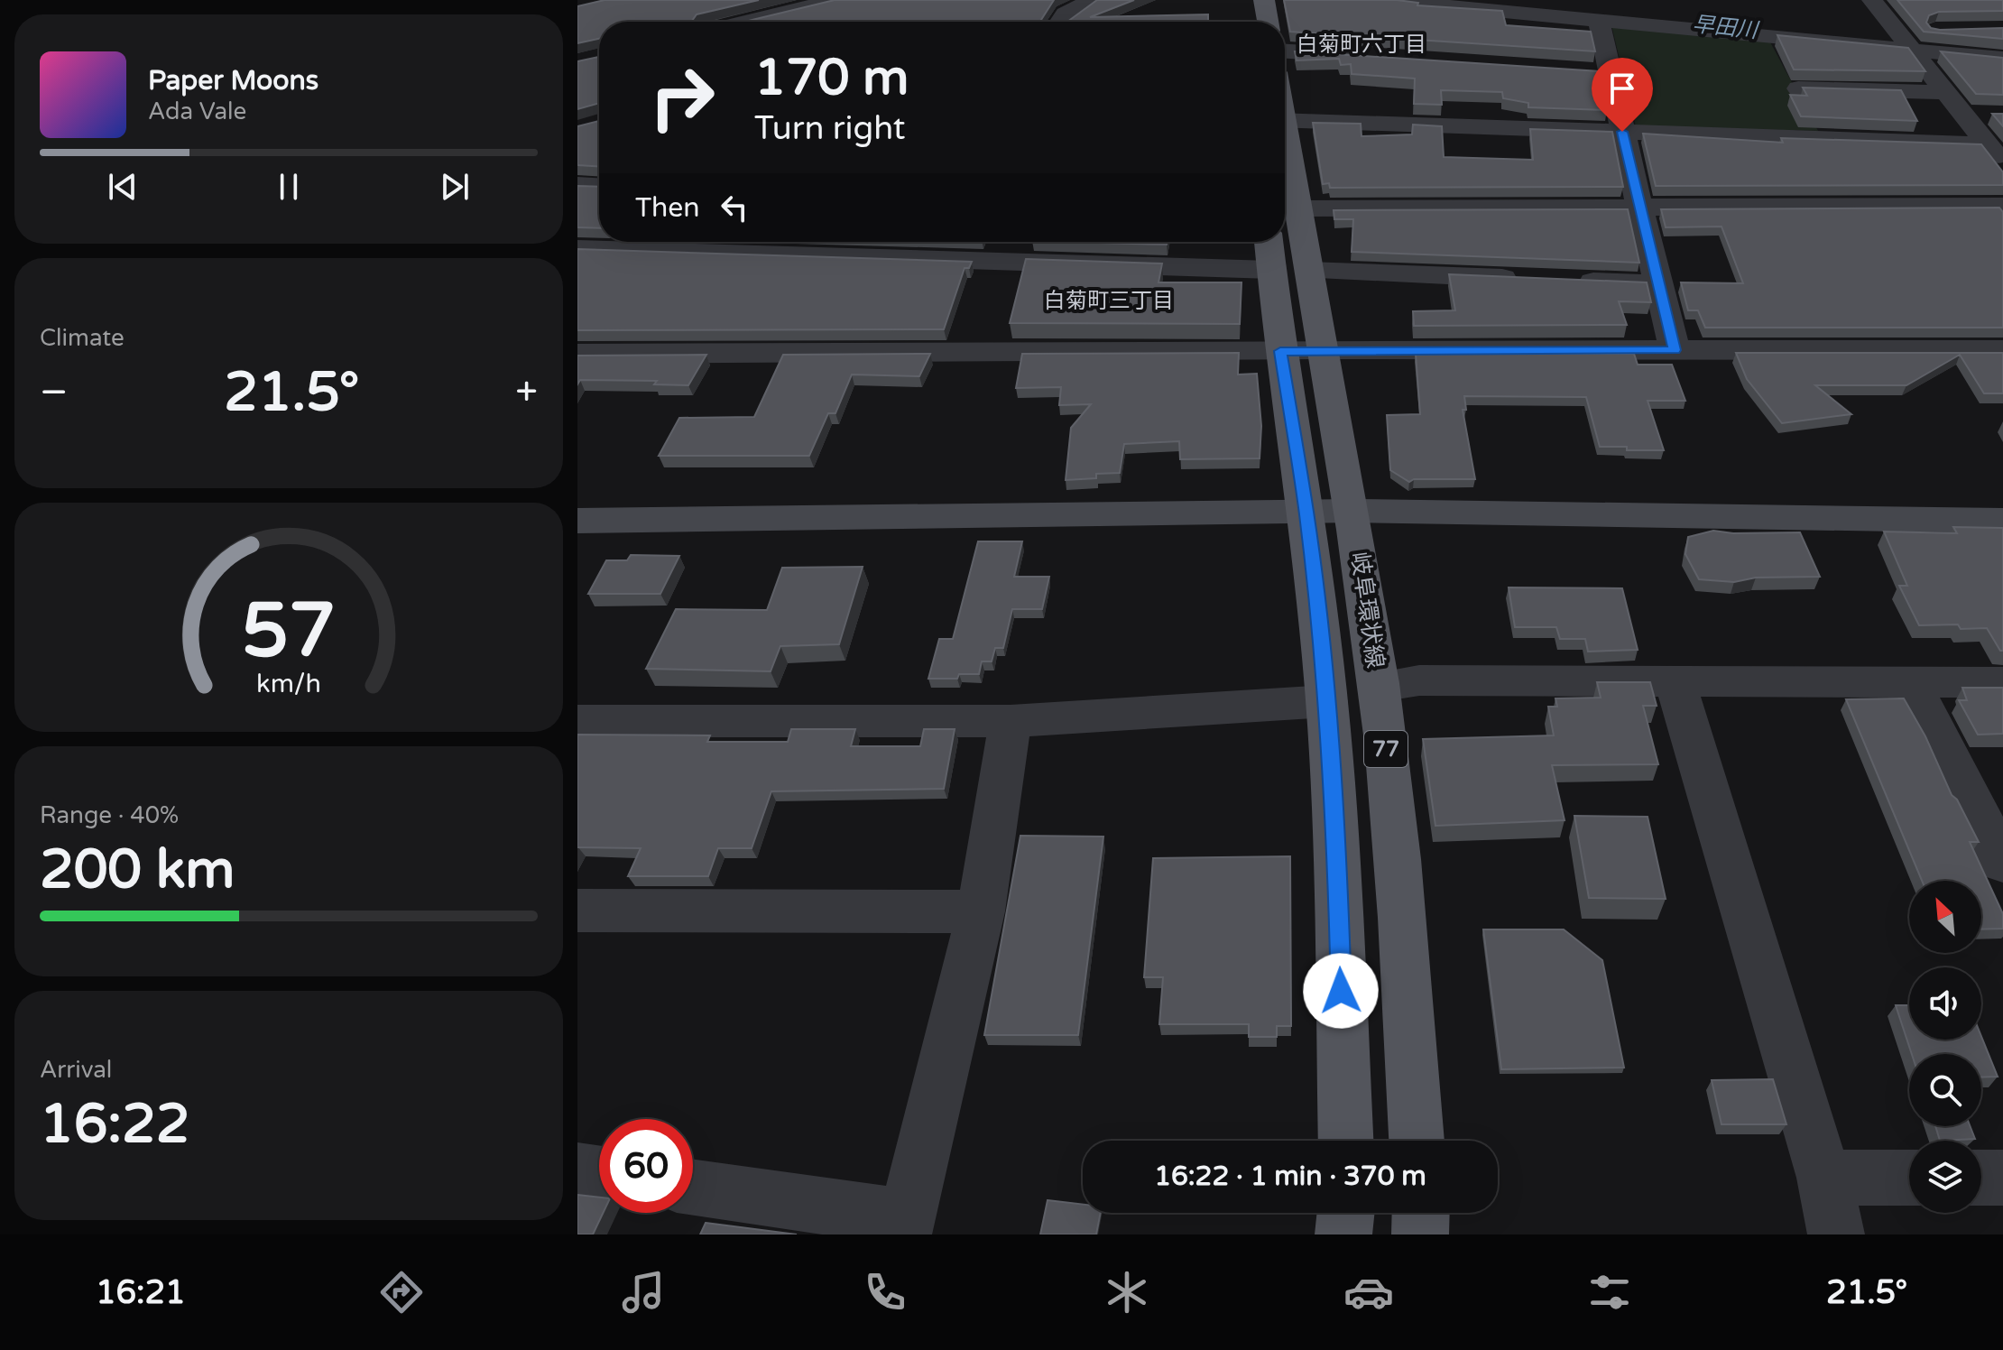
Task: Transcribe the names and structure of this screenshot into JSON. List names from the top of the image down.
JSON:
{
  "streets": {
    "main road": ["岐阜環状線", "77"]
  },
  "districts": ["白菊町六丁目", "白菊町三丁目"],
  "water": ["早田川"],
  "north": "top left",
  "page": {
    "turn": ["170 m", "Turn right"],
    "song": ["Paper Moons", "Ada Vale"],
    "then": "Then",
    "tile": [
      "Climate",
      ["Range · 40%", "200 km"],
      ["Arrival", "16:22"]
    ],
    "heat": ["−", "21.5°", "+"],
    "limit": "60",
    "trip": "16:22 · 1 min · 370 m",
    "tabs": ["16:21", "21.5°"],
    "gauge": ["57", "km/h"]
  }
}
